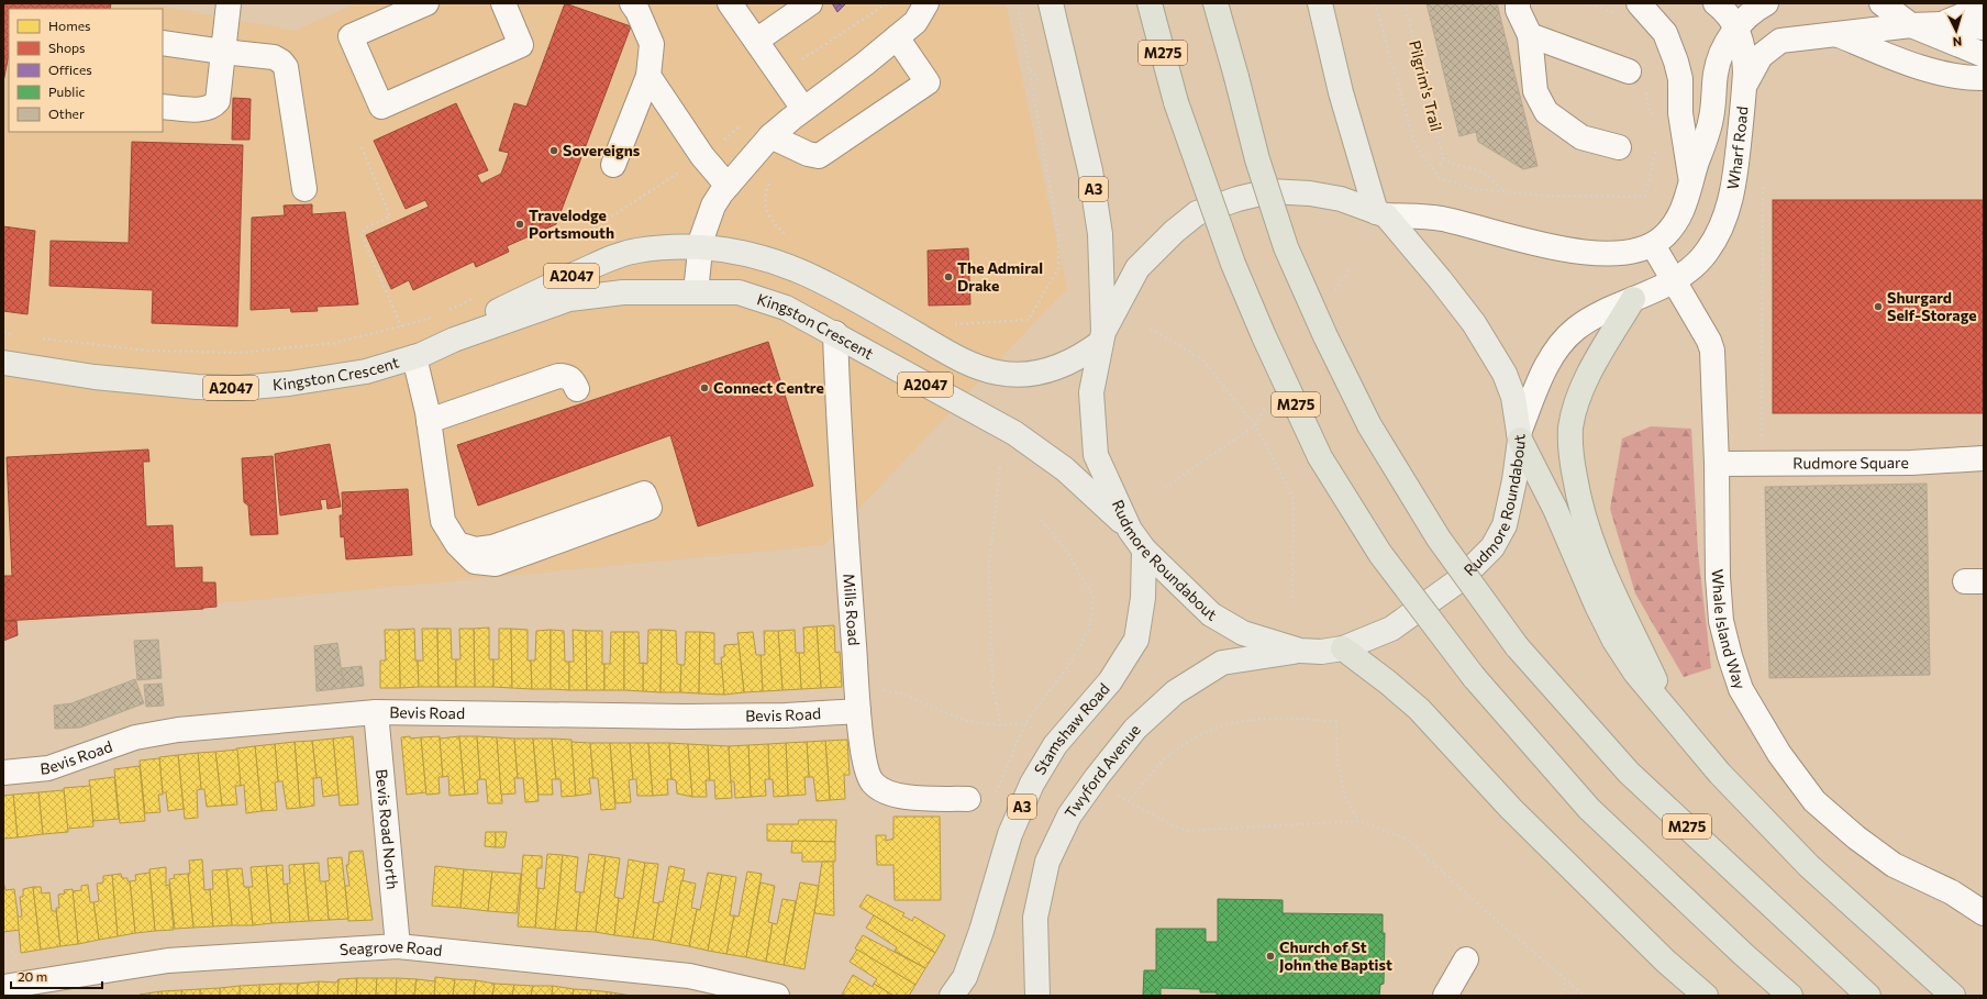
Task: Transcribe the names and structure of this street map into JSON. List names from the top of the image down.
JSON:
{
  "streets": {
    "highway": ["M275"],
    "main road": [
      "A3",
      "A2047",
      "Kingston Crescent",
      "Rudmore Roundabout",
      "Stamshaw Road",
      "Twyford Avenue"
    ],
    "street": [
      "Wharf Road",
      "Rudmore Square",
      "Mills Road",
      "Whale Island Way",
      "Bevis Road",
      "Bevis Road North",
      "Seagrove Road"
    ],
    "path": ["Pilgrim's Trail"]
  },
  "crossings": [
    ["Wharf Road", "Rudmore Roundabout"],
    ["Wharf Road", "Whale Island Way"],
    ["A3", "Kingston Crescent"],
    ["A3", "Rudmore Roundabout"],
    ["Kingston Crescent", "Rudmore Roundabout"],
    ["Kingston Crescent", "Mills Road"],
    ["Rudmore Square", "Whale Island Way"],
    ["Rudmore Roundabout", "Stamshaw Road"],
    ["Rudmore Roundabout", "Twyford Avenue"],
    ["Mills Road", "Bevis Road"],
    ["Bevis Road", "Bevis Road North"],
    ["Bevis Road North", "Seagrove Road"]
  ],
  "places": [
    "Sovereigns",
    "Travelodge Portsmouth",
    "The Admiral Drake",
    "Shurgard Self-Storage",
    "Connect Centre",
    "Church of St John the Baptist"
  ],
  "legend": [
    "Homes",
    "Shops",
    "Offices",
    "Public",
    "Other"
  ],
  "scale_bar": "20 m",
  "north": "bottom"
}
